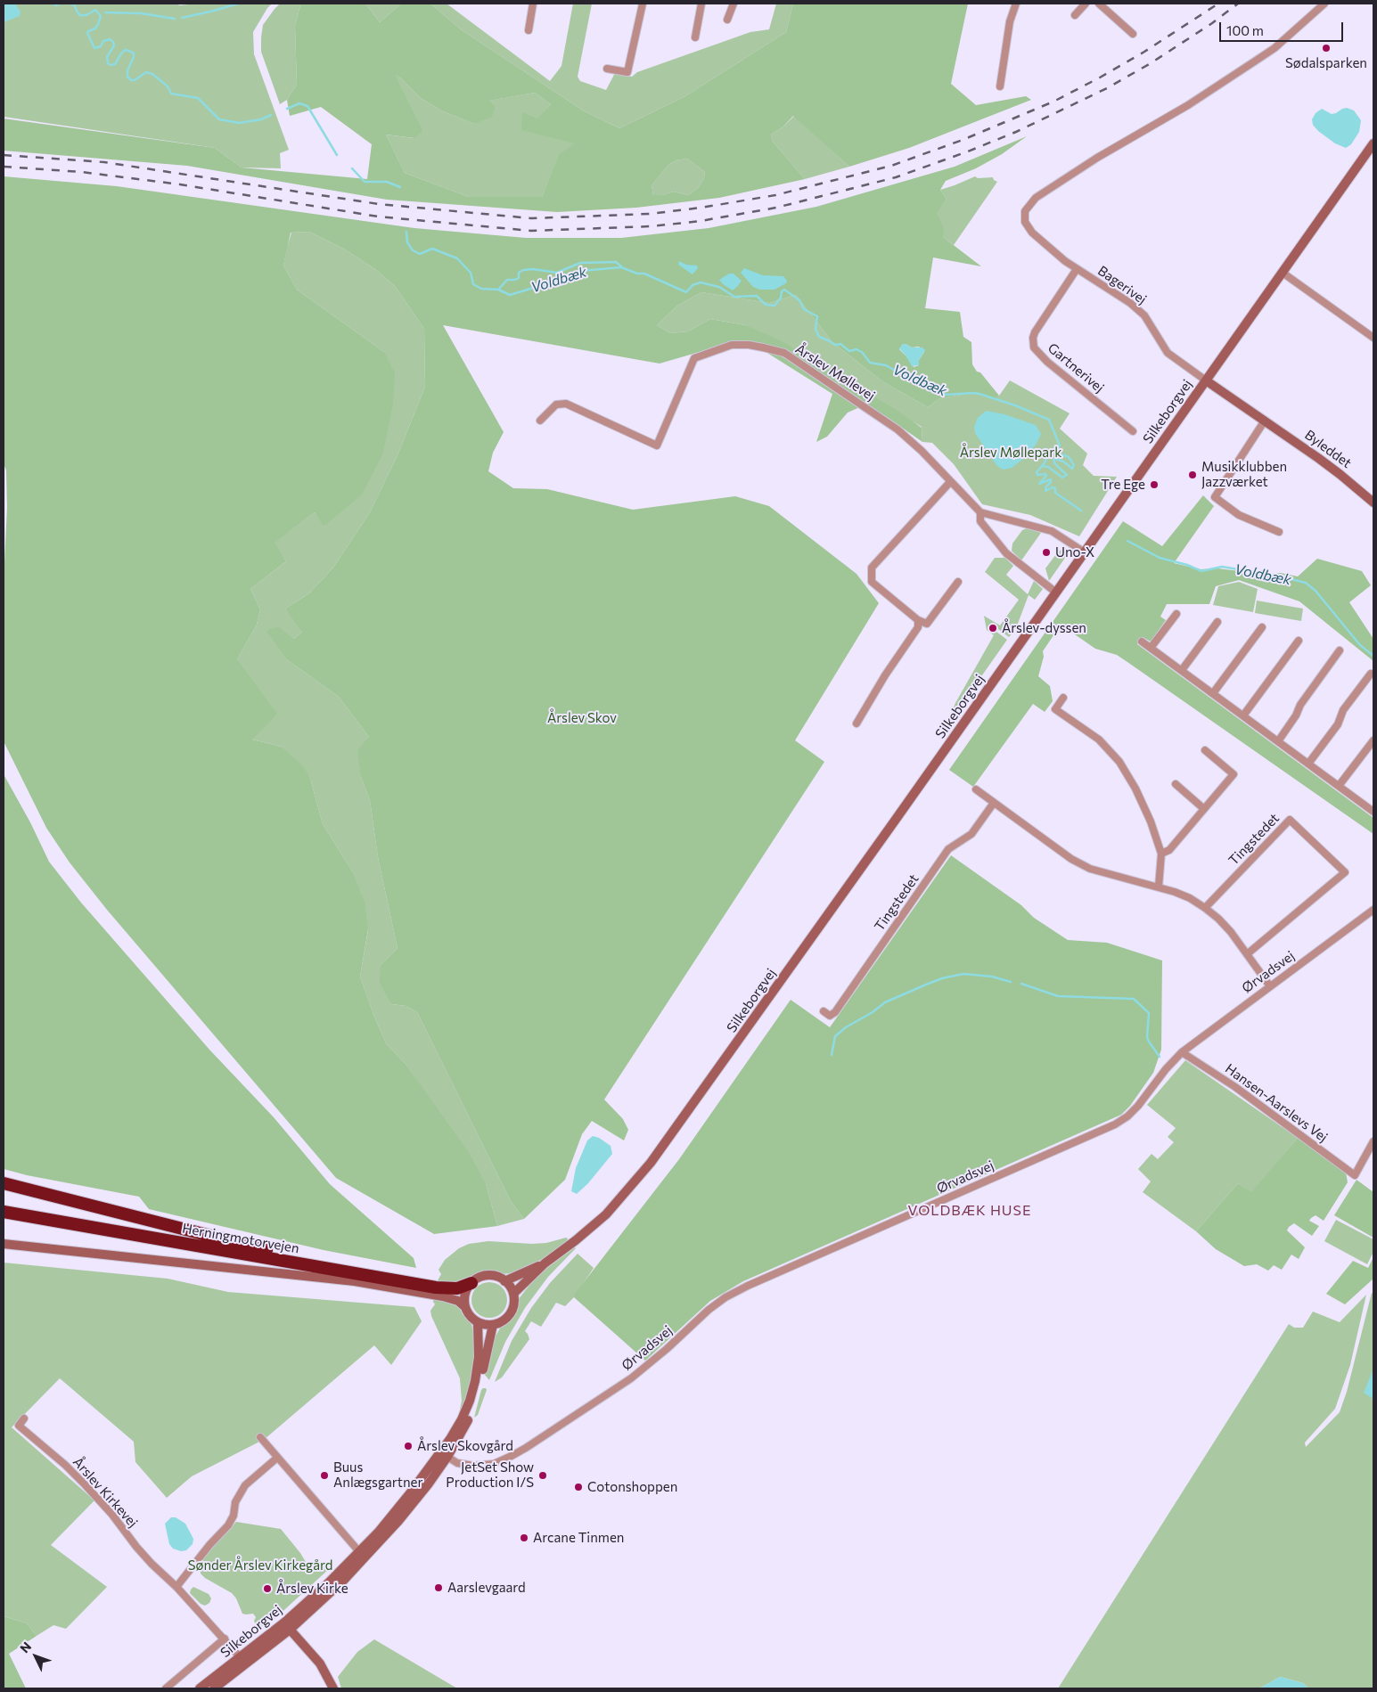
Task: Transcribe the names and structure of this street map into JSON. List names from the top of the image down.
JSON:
{
  "streets": {
    "highway": ["Herningmotorvejen"],
    "main road": ["Silkeborgvej", "Byleddet"],
    "street": [
      "Bagerivej",
      "Gartnerivej",
      "Årslev Møllevej",
      "Tingstedet",
      "Ørvadsvej",
      "Hansen-Aarslevs Vej",
      "Årslev Kirkevej"
    ]
  },
  "crossings": [
    ["Bagerivej", "Gartnerivej"],
    ["Bagerivej", "Silkeborgvej"],
    ["Bagerivej", "Byleddet"],
    ["Årslev Møllevej", "Silkeborgvej"],
    ["Silkeborgvej", "Byleddet"],
    ["Silkeborgvej", "Ørvadsvej"],
    ["Silkeborgvej", "Herningmotorvejen"],
    ["Silkeborgvej", "Årslev Kirkevej"],
    ["Ørvadsvej", "Hansen-Aarslevs Vej"]
  ],
  "districts": ["VOLDBÆK HUSE"],
  "water": ["Voldbæk"],
  "parks": ["Årslev Møllepark", "Årslev Skov", "Sønder Årslev Kirkegård"],
  "places": [
    "Sødalsparken",
    "Musikklubben Jazzværket",
    "Tre Ege",
    "Uno-X",
    "Årslev-dyssen",
    "Årslev Skovgård",
    "Buus Anlægsgartner",
    "JetSet Show Production I/S",
    "Cotonshoppen",
    "Arcane Tinmen",
    "Aarslevgaard",
    "Årslev Kirke"
  ],
  "scale_bar": "100 m",
  "north": "top left"
}
